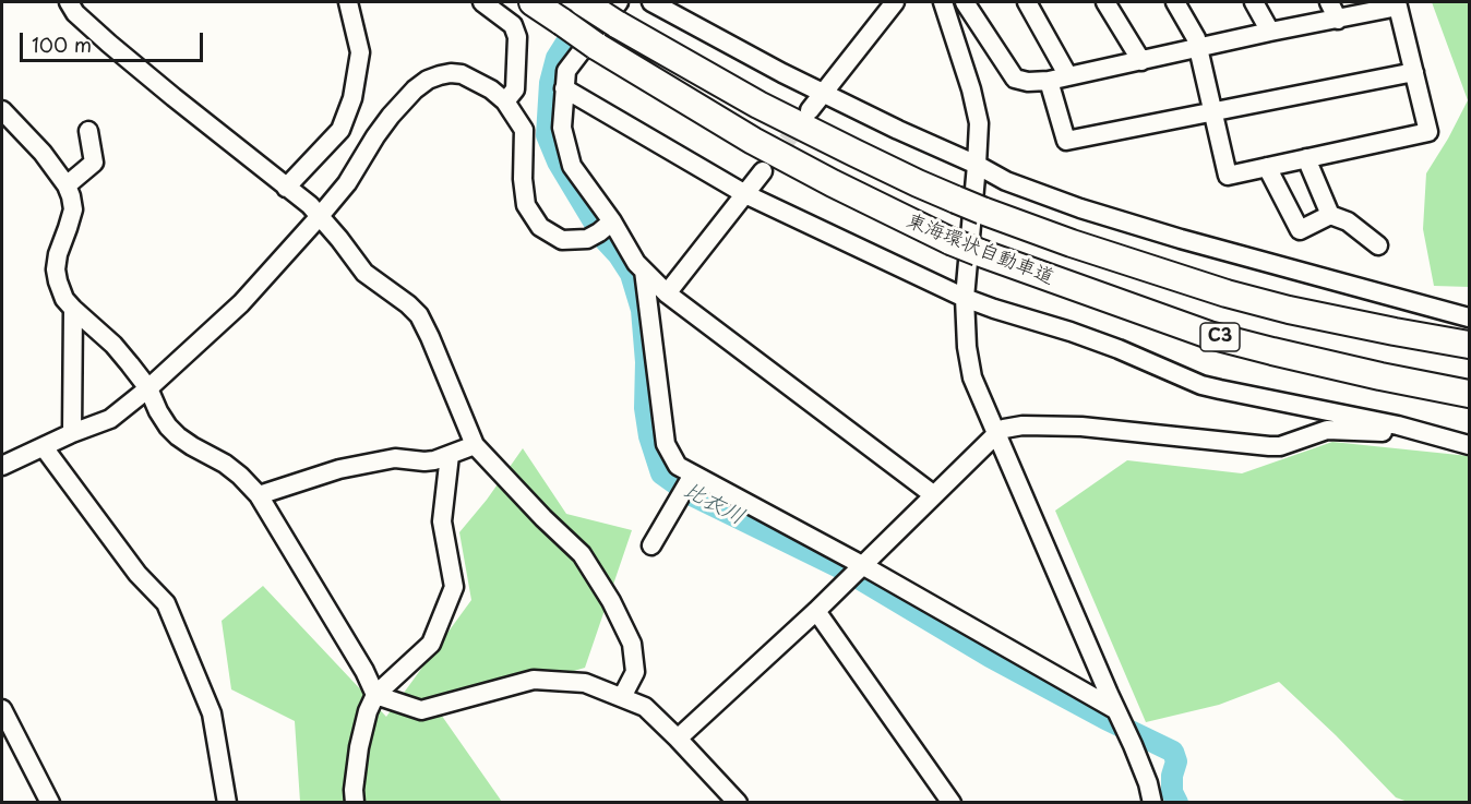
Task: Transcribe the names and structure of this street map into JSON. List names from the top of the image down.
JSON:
{
  "streets": {
    "highway": ["東海環状自動車道", "C3"]
  },
  "water": ["比衣川"],
  "scale_bar": "100 m"
}
